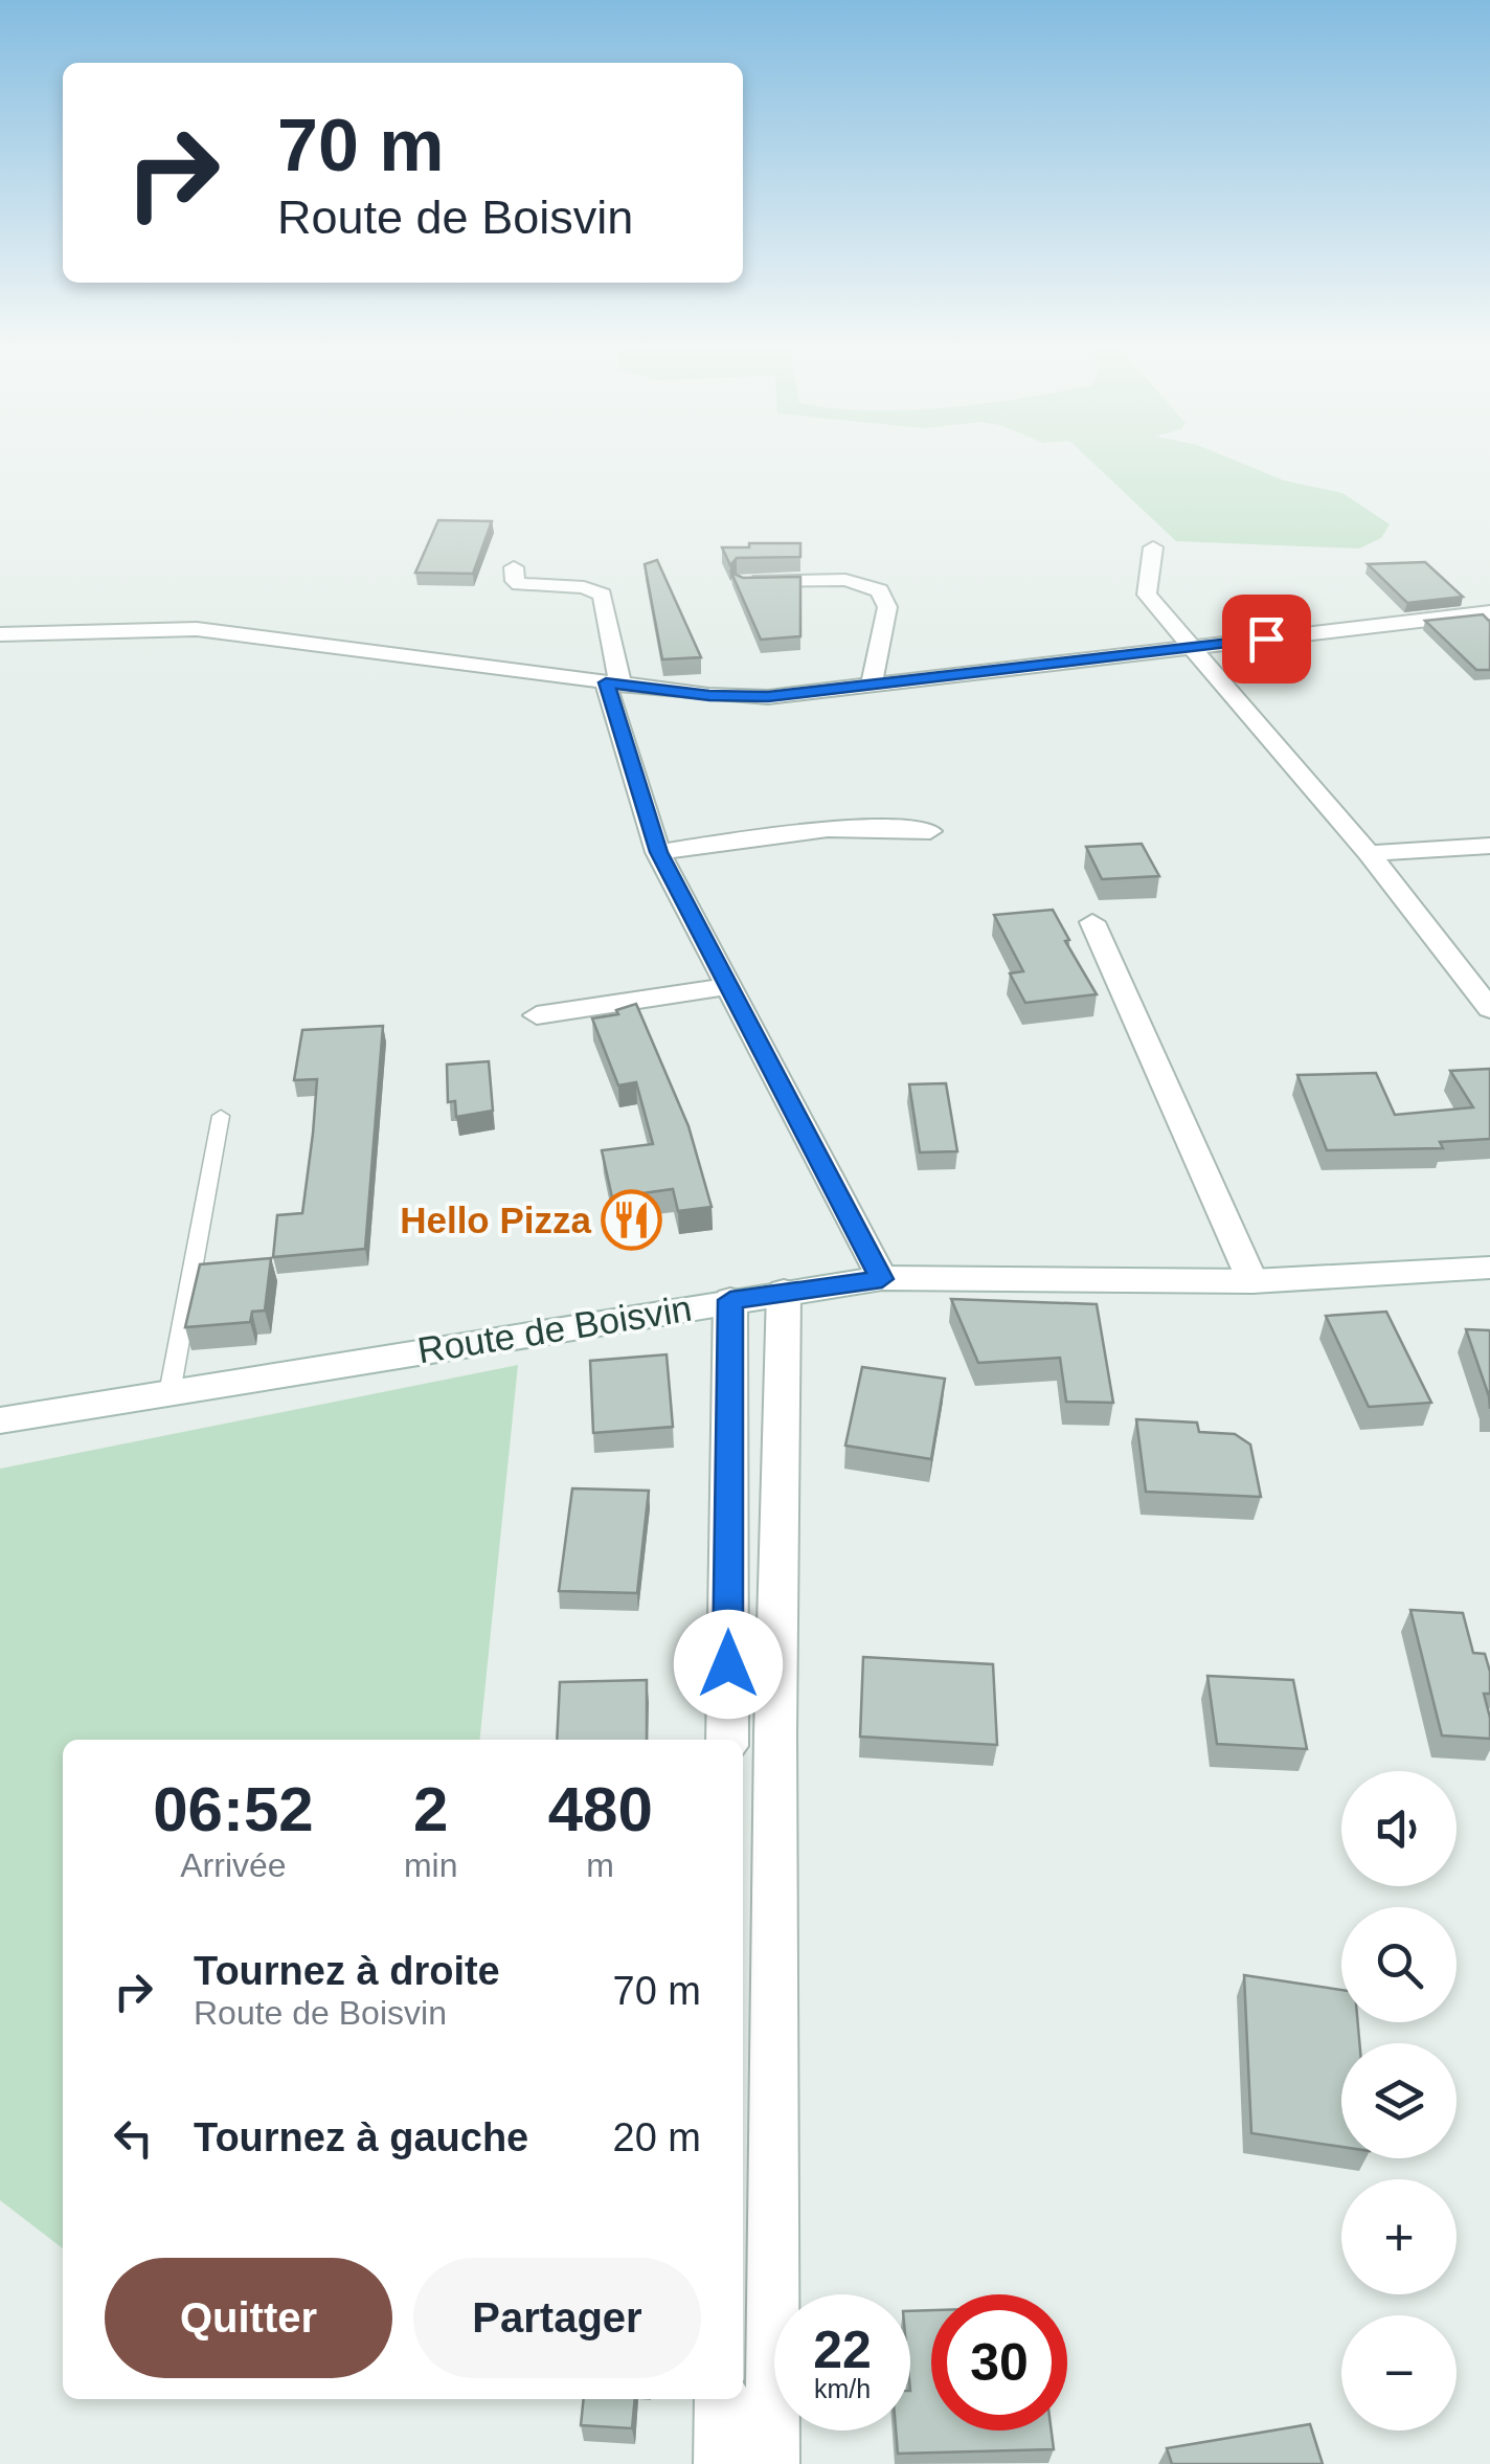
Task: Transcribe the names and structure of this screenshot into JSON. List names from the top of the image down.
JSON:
{
  "streets": {
    "street": ["Route de Boisvin"]
  },
  "places": {
    "restaurant": ["Hello Pizza"]
  },
  "page": {
    "turn": ["70 m", "Route de Boisvin"],
    "eta": [
      "06:52",
      "Arrivée",
      "2",
      "min",
      "480",
      "m"
    ],
    "map_buttons": ["+", "−"],
    "list": [
      {
        "name": "Tournez à droite",
        "note": "Route de Boisvin",
        "value": "70 m"
      },
      {
        "name": "Tournez à gauche",
        "value": "20 m"
      }
    ],
    "buttons": ["Quitter", "Partager"],
    "speed": "22 km/h",
    "limit": "30"
  }
}
